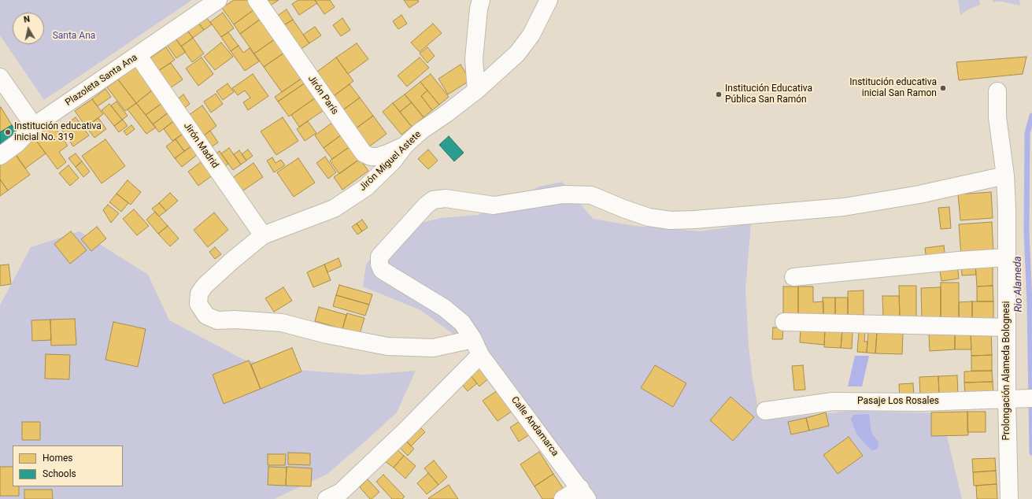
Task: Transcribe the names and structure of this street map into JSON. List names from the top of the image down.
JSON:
{
  "streets": {
    "street": [
      "Plazoleta Santa Ana",
      "Jirón París",
      "Jirón Madrid",
      "Jirón Miguel Astete",
      "Prolongación Alameda Bolognesi",
      "Pasaje Los Rosales",
      "Calle Andamarca"
    ]
  },
  "crossings": [
    ["Plazoleta Santa Ana", "Jirón Madrid"],
    ["Jirón París", "Jirón Miguel Astete"],
    ["Jirón Madrid", "Jirón Miguel Astete"],
    ["Prolongación Alameda Bolognesi", "Pasaje Los Rosales"]
  ],
  "water": ["Rio Alameda"],
  "parks": ["Santa Ana"],
  "places": ["Institución educativa inicial San Ramon", "Institución Educativa Pública San Ramón", "Institución educativa inicial No. 319"],
  "legend": ["Homes", "Schools"],
  "north": "top"
}
